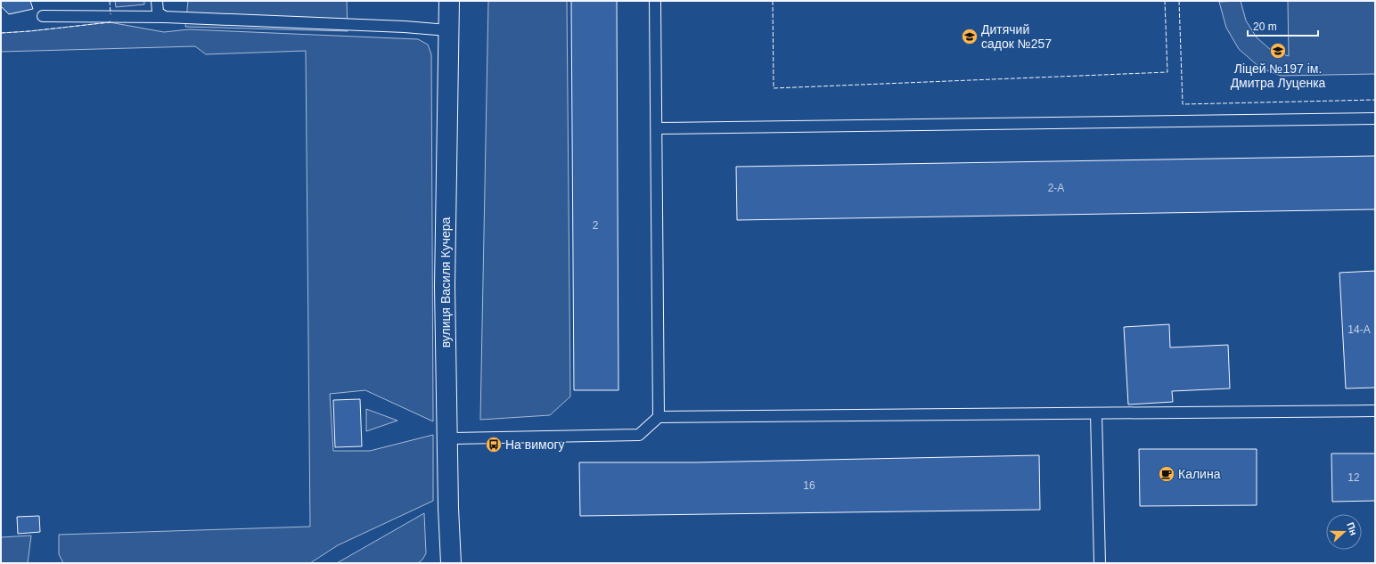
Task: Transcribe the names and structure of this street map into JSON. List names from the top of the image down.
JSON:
{
  "streets": {
    "street": ["вулиця Василя Кучера"]
  },
  "places": {
    "school or university": ["Дитячий садок №257", "Ліцей №197 ім. Дмитра Луценка"],
    "bus stop": ["На вимогу"],
    "cafe": ["Калина"]
  },
  "house_numbers": [
    "2-А",
    "2",
    "14-А",
    "12",
    "16"
  ],
  "scale_bar": "20 m",
  "north": "right"
}
